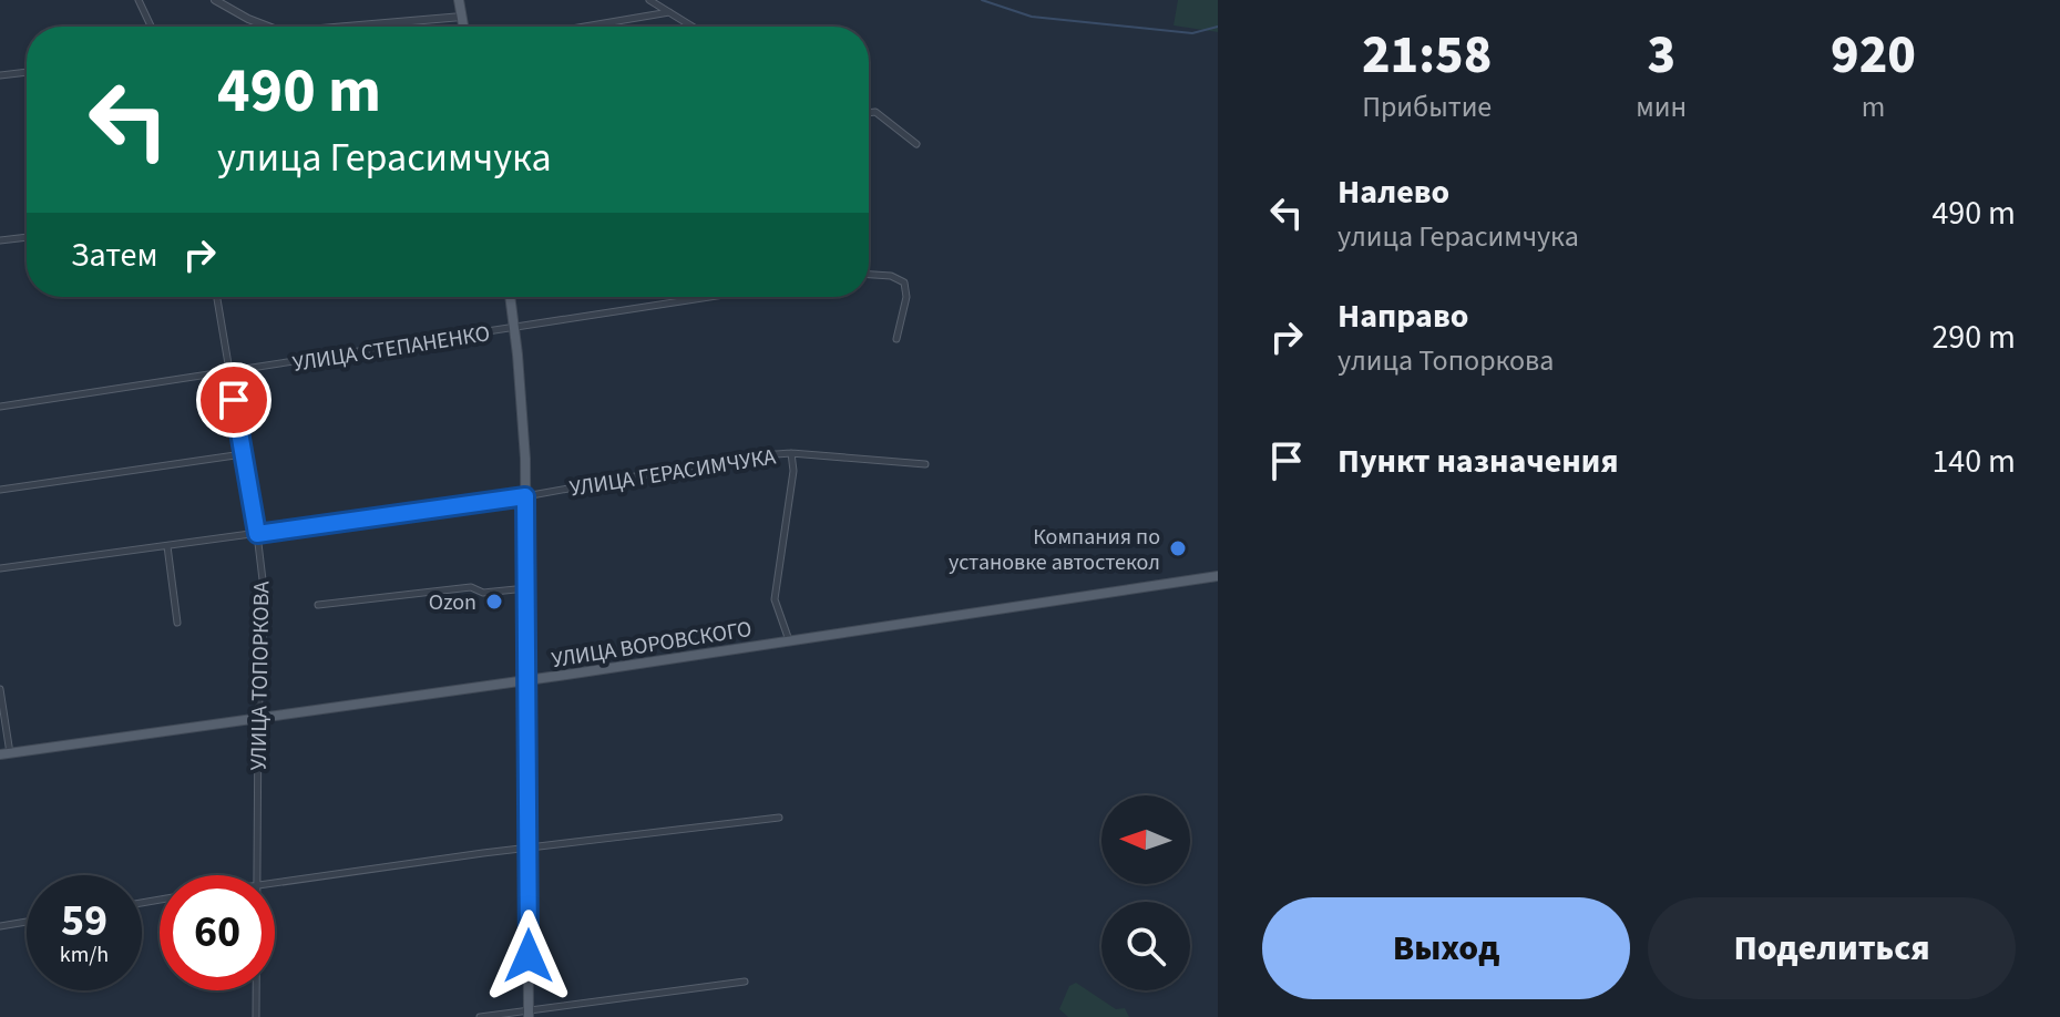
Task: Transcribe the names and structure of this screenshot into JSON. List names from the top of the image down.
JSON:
{
  "streets": {
    "main road": ["УЛИЦА ВОРОВСКОГО"],
    "street": ["УЛИЦА СТЕПАНЕНКО", "УЛИЦА ГЕРАСИМЧУКА", "УЛИЦА ТОПОРКОВА"]
  },
  "crossings": [
    ["УЛИЦА СТЕПАНЕНКО", "УЛИЦА ТОПОРКОВА"],
    ["УЛИЦА ГЕРАСИМЧУКА", "УЛИЦА ТОПОРКОВА"],
    ["УЛИЦА ВОРОВСКОГО", "УЛИЦА ТОПОРКОВА"]
  ],
  "places": ["Компания по установке автостекол", "Ozon"],
  "north": "left",
  "page": {
    "eta": [
      "21:58",
      "Прибытие",
      "3",
      "мин",
      "920",
      "m"
    ],
    "turn": ["490 m", "улица Герасимчука"],
    "list": [
      {
        "name": "Налево",
        "note": "улица Герасимчука",
        "value": "490 m"
      },
      {
        "name": "Направо",
        "note": "улица Топоркова",
        "value": "290 m"
      },
      {
        "name": "Пункт назначения",
        "value": "140 m"
      }
    ],
    "then": "Затем",
    "speed": "59 km/h",
    "limit": "60",
    "buttons": ["Выход", "Поделиться"]
  }
}
